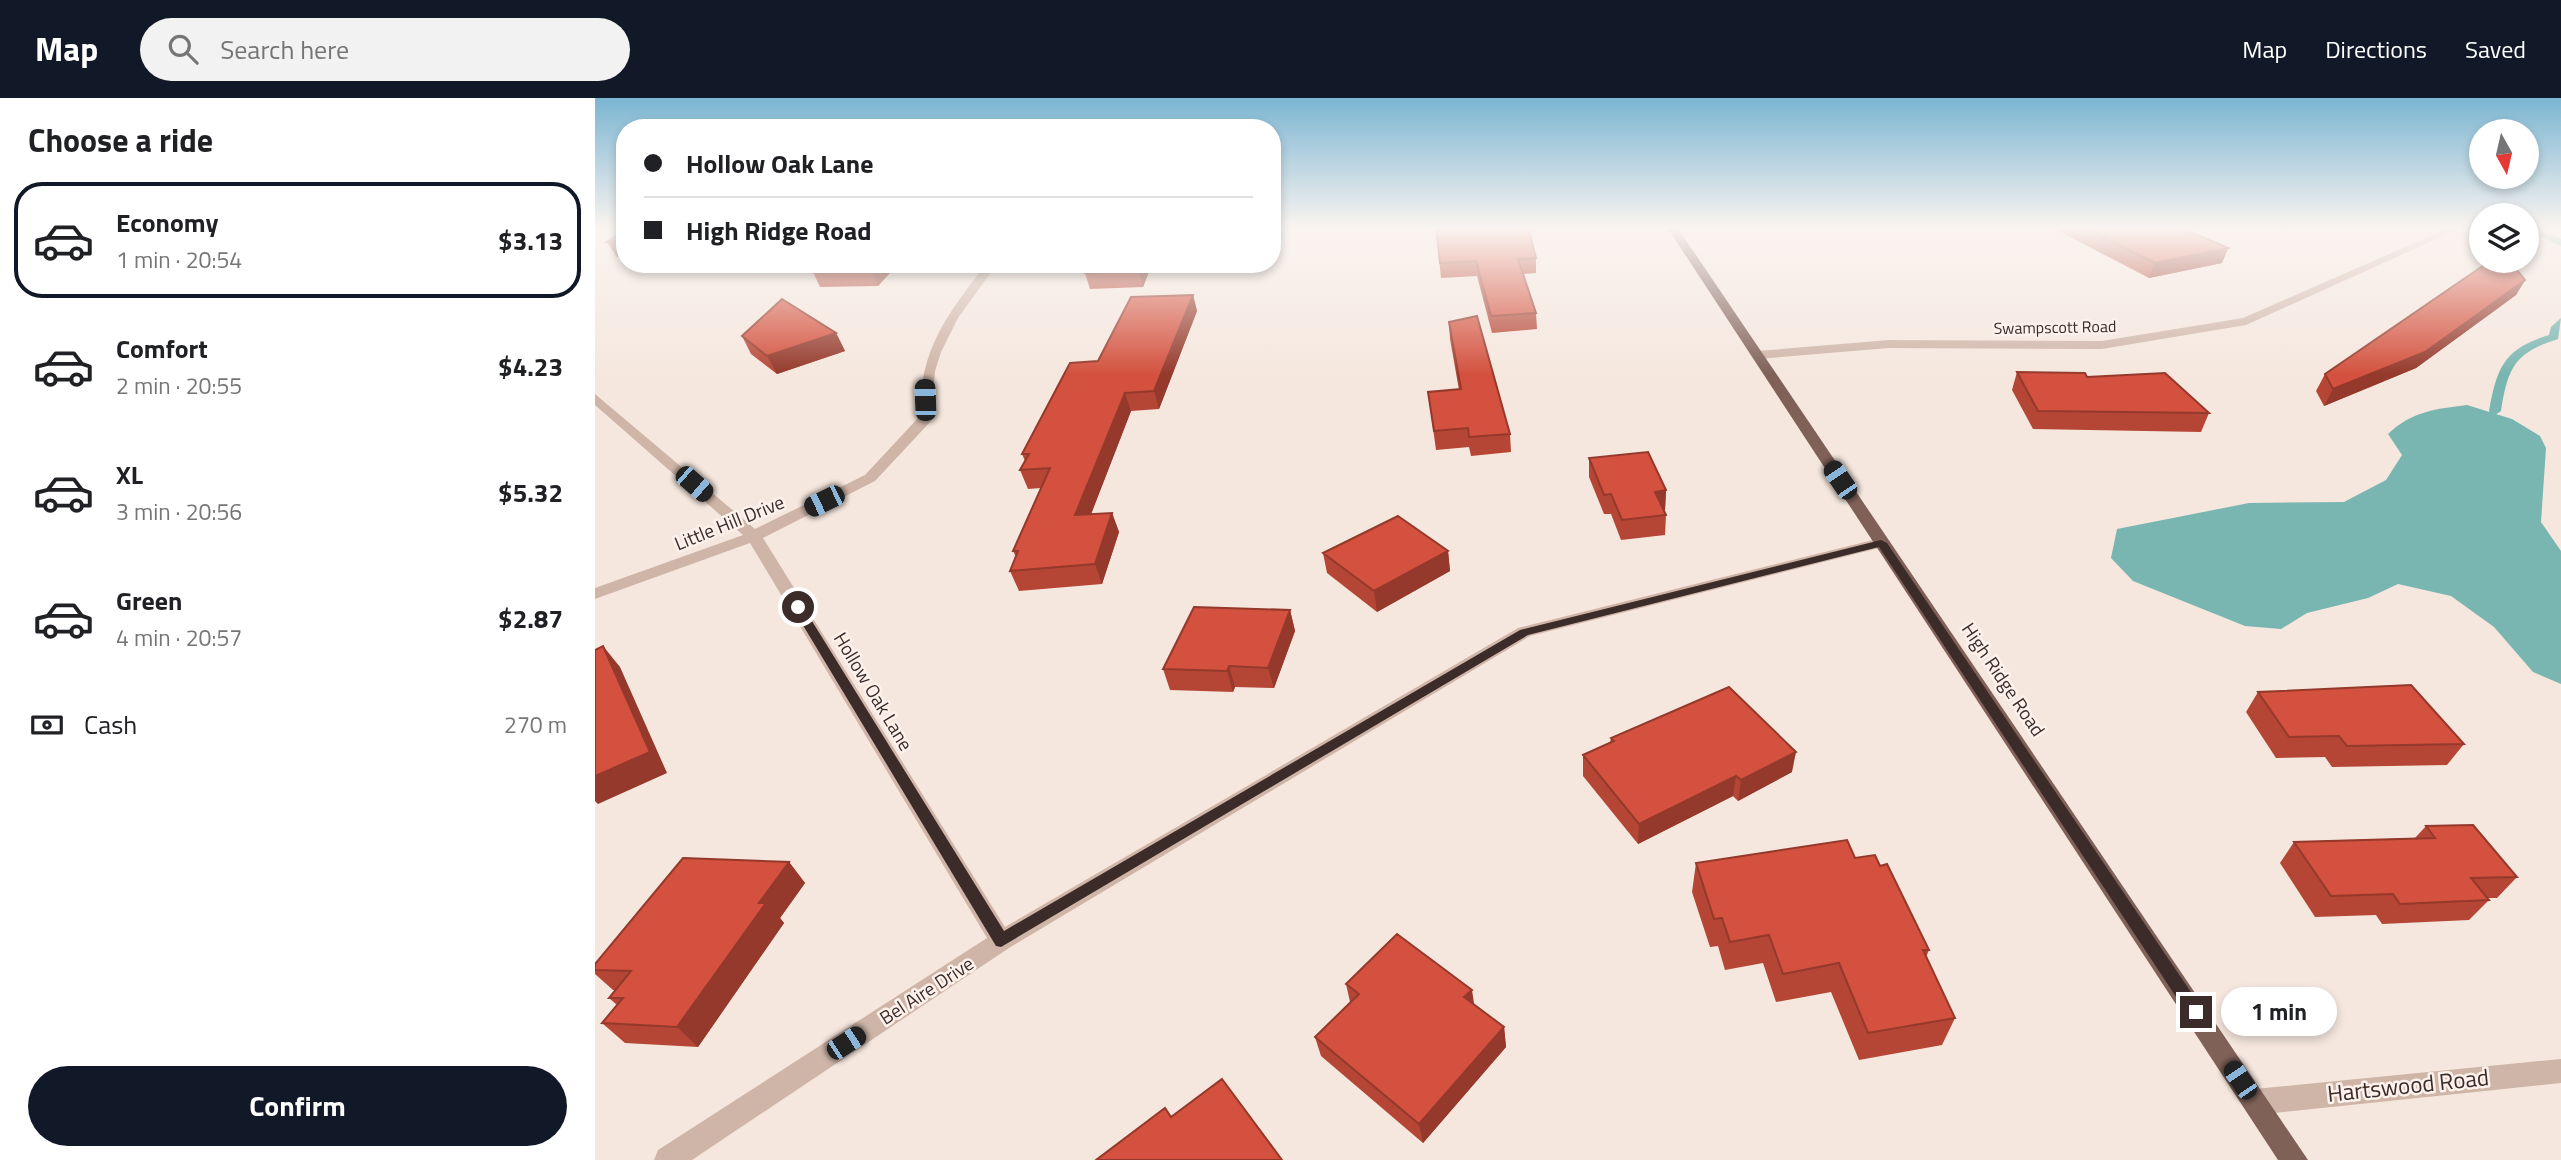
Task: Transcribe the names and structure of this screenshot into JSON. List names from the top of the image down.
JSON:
{
  "streets": {
    "main road": ["High Ridge Road"],
    "street": [
      "Swampscott Road",
      "Little Hill Drive",
      "Hollow Oak Lane",
      "Bel Aire Drive",
      "Hartswood Road"
    ]
  },
  "crossings": [
    ["Swampscott Road", "High Ridge Road"],
    ["Little Hill Drive", "Hollow Oak Lane"],
    ["High Ridge Road", "Bel Aire Drive"],
    ["High Ridge Road", "Hartswood Road"],
    ["Hollow Oak Lane", "Bel Aire Drive"]
  ],
  "north": "bottom",
  "page": {
    "header": "Map",
    "search": "Search here",
    "nav": ["Map", "Directions", "Saved"],
    "heading": "Choose a ride",
    "banner": ["Hollow Oak Lane", "High Ridge Road"],
    "list": [
      {
        "name": "Economy",
        "note": "1 min · 20:54",
        "value": "$3.13"
      },
      {
        "name": "Comfort",
        "note": "2 min · 20:55",
        "value": "$4.23"
      },
      {
        "name": "XL",
        "note": "3 min · 20:56",
        "value": "$5.32"
      },
      {
        "name": "Green",
        "note": "4 min · 20:57",
        "value": "$2.87"
      }
    ],
    "pay": ["Cash", "270 m"],
    "bubble": "1 min",
    "buttons": "Confirm"
  }
}
